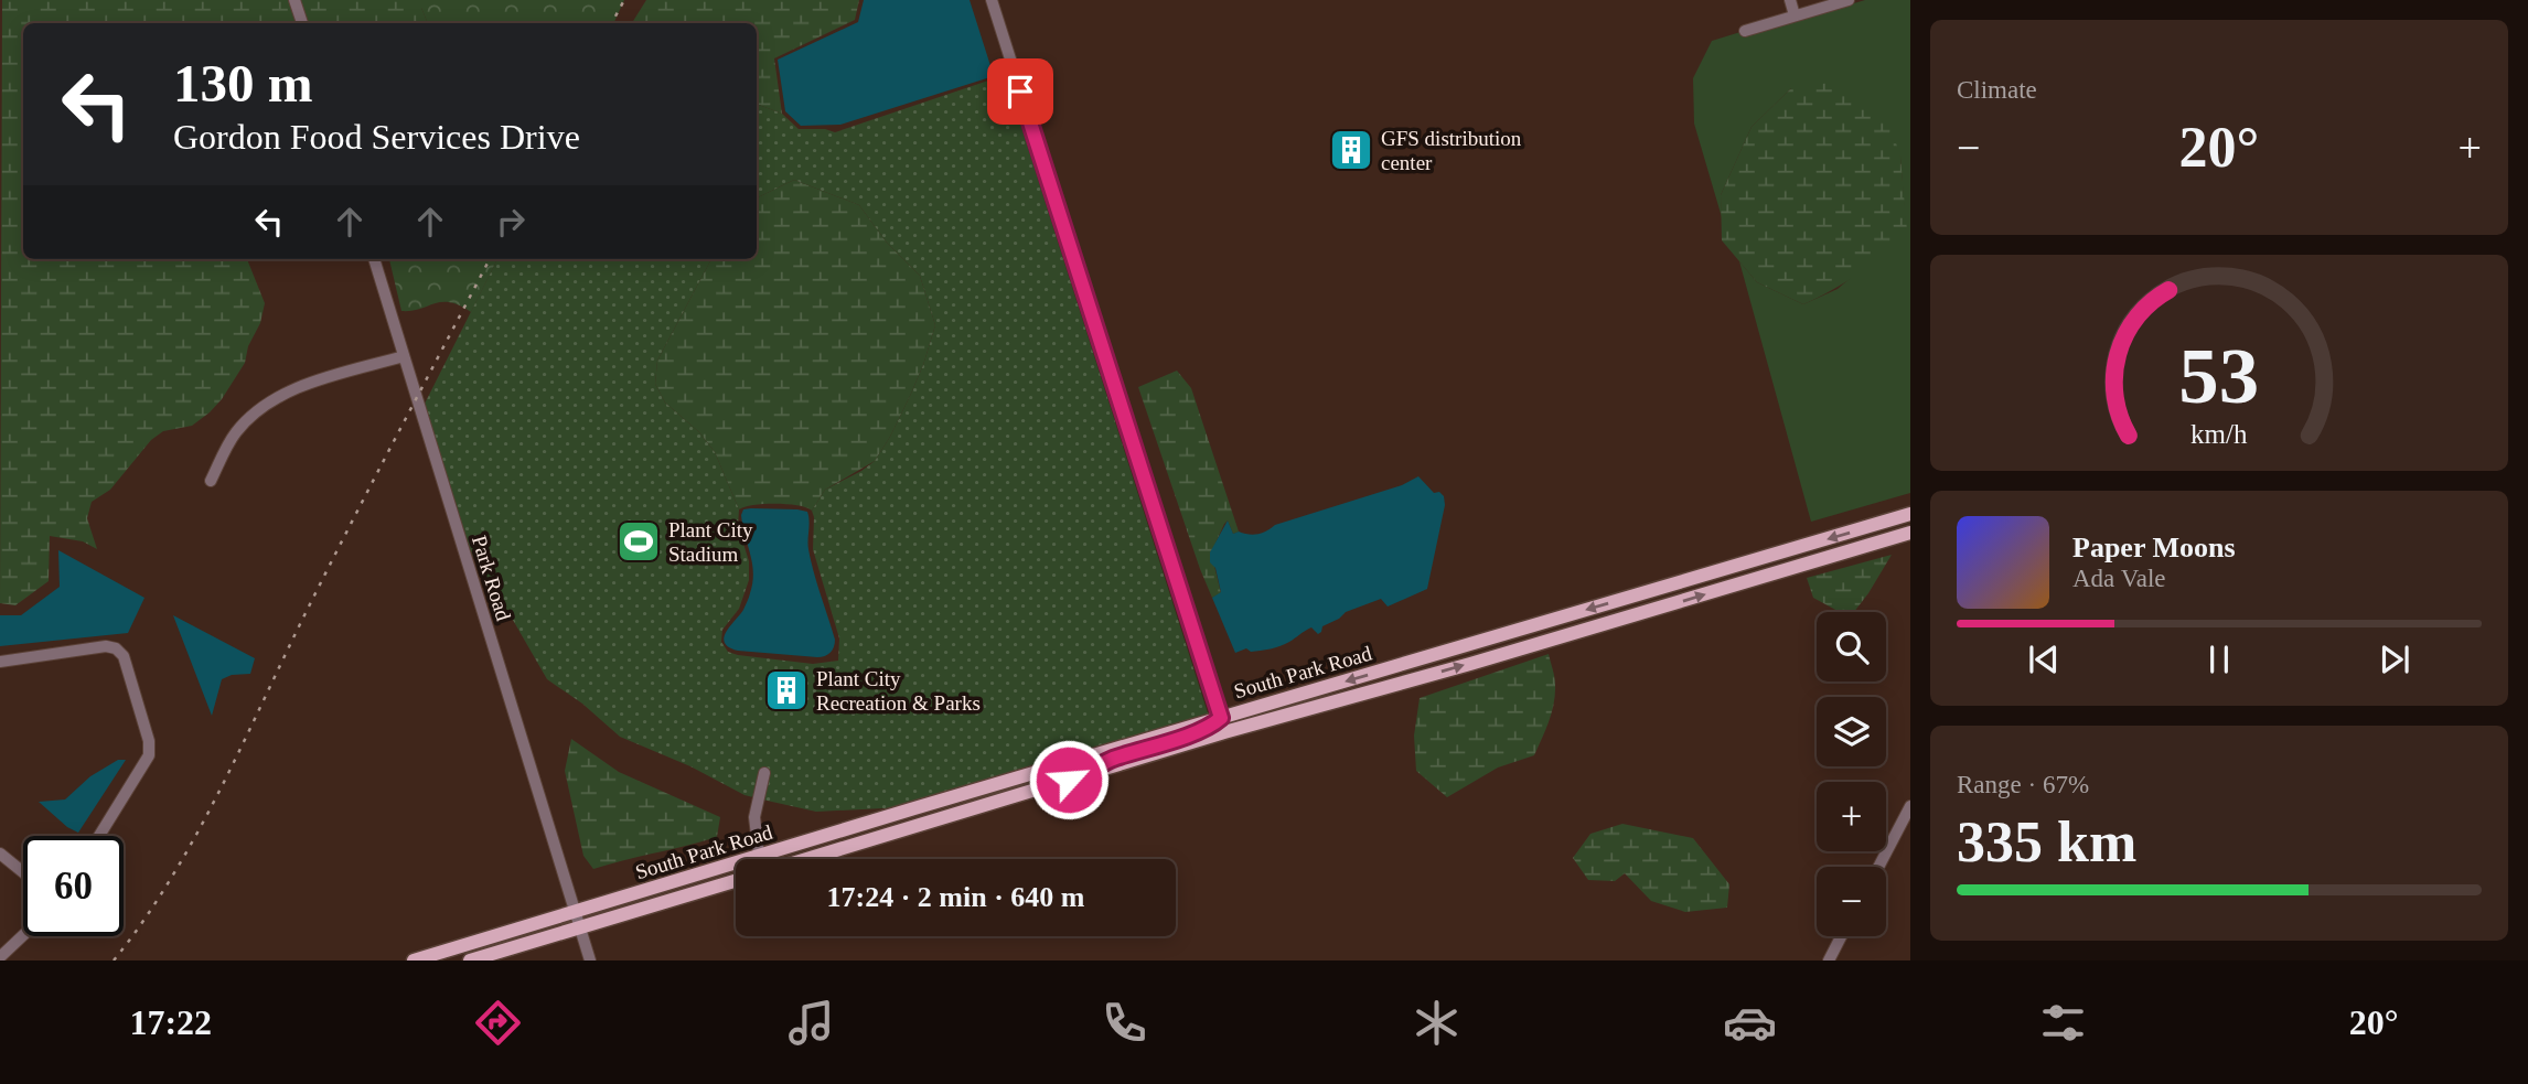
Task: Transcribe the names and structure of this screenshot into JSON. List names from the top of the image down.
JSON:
{
  "streets": {
    "main road": ["South Park Road"],
    "street": ["Park Road"]
  },
  "crossings": [
    ["Park Road", "South Park Road"]
  ],
  "places": {
    "building": ["GFS distribution center", "Plant City Recreation & Parks"],
    "sports": ["Plant City Stadium"]
  },
  "page": {
    "tile": [
      "Climate",
      ["Range · 67%", "335 km"]
    ],
    "turn": ["130 m", "Gordon Food Services Drive"],
    "heat": ["−", "20°", "+"],
    "song": ["Paper Moons", "Ada Vale"],
    "map_buttons": ["+", "−"],
    "limit": "60",
    "trip": "17:24 · 2 min · 640 m",
    "tabs": ["17:22", "20°"],
    "gauge": ["53", "km/h"]
  }
}
